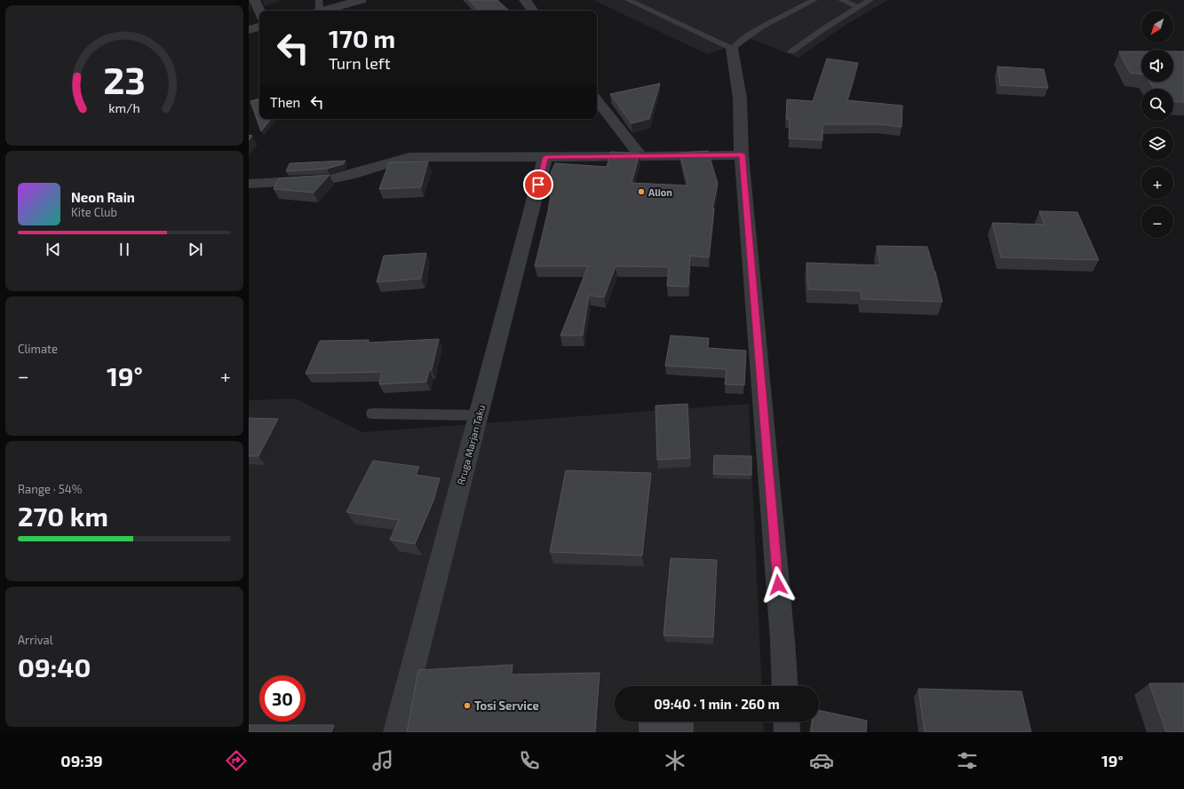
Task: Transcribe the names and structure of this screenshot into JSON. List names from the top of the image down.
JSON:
{
  "streets": {
    "street": ["Rruga Marjan Taku"]
  },
  "places": ["Alion", "Tosi Service"],
  "north": "bottom left",
  "page": {
    "map_buttons": ["+", "−"],
    "turn": ["170 m", "Turn left"],
    "then": "Then",
    "song": ["Neon Rain", "Kite Club"],
    "tile": [
      "Climate",
      ["Range · 54%", "270 km"],
      ["Arrival", "09:40"]
    ],
    "heat": ["−", "19°", "+"],
    "limit": "30",
    "trip": "09:40 · 1 min · 260 m",
    "tabs": ["09:39", "19°"],
    "gauge": ["23", "km/h"]
  }
}
